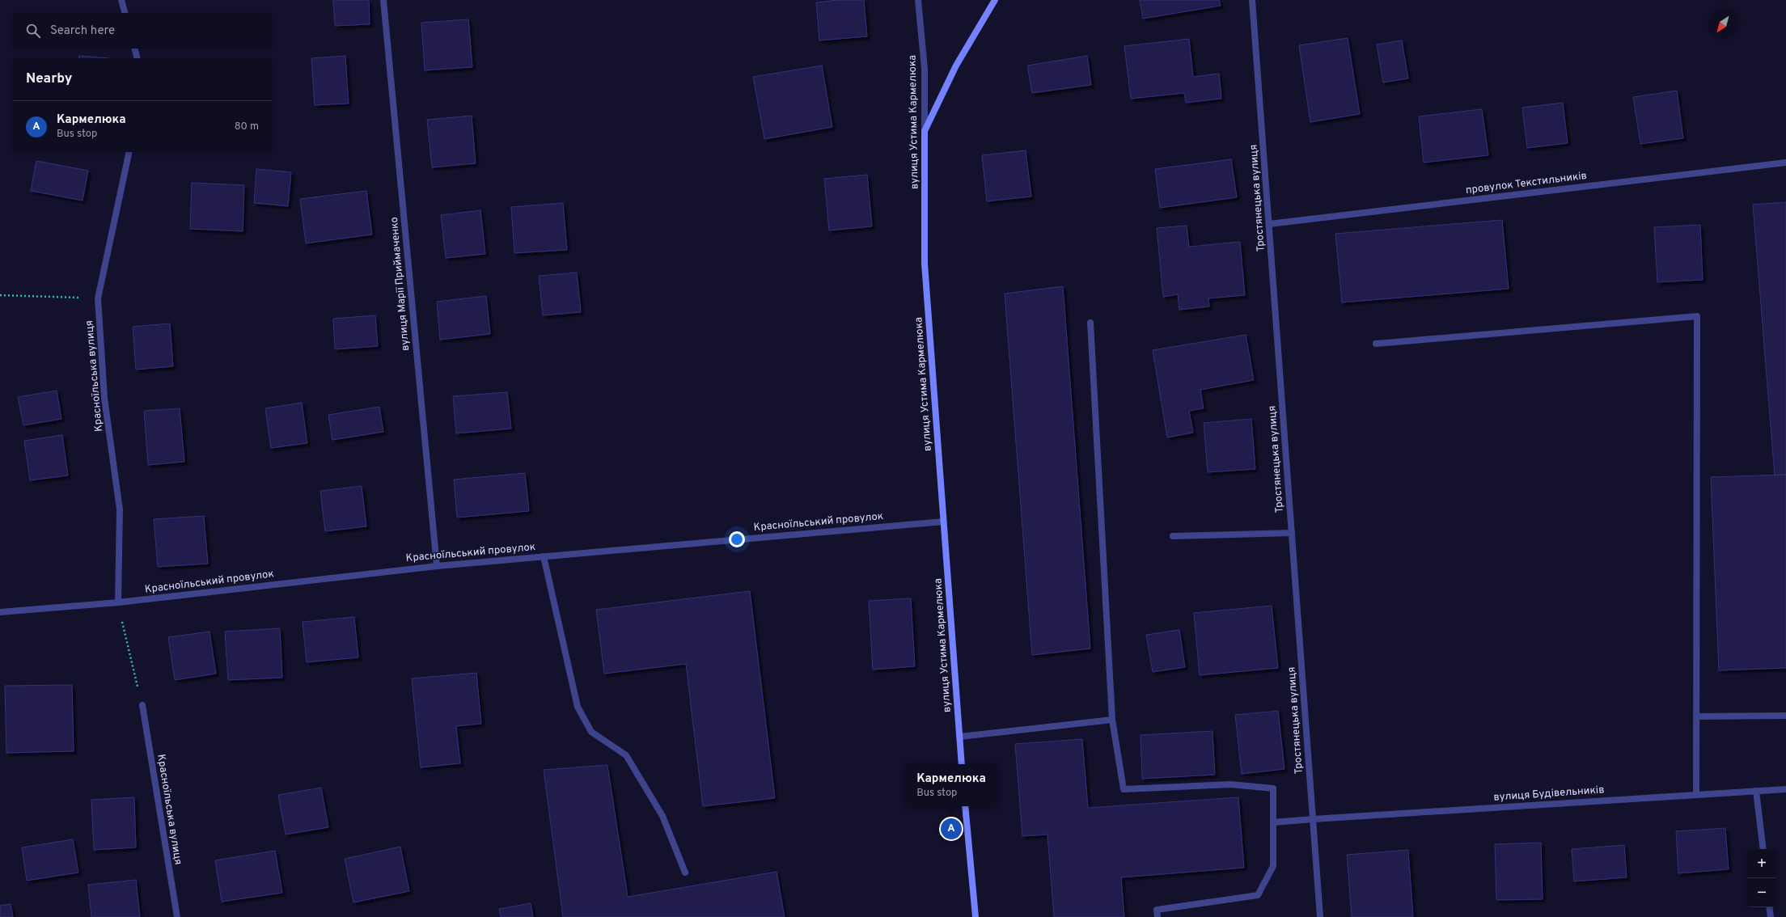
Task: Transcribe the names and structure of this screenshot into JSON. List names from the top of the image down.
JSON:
{
  "streets": {
    "main road": ["вулиця Устима Кармелюка"],
    "street": [
      "провулок Текстильників",
      "Тростянецька вулиця",
      "вулиця Марії Приймаченко",
      "Красноїльська вулиця",
      "Красноїльський провулок",
      "вулиця Будівельників"
    ]
  },
  "crossings": [
    ["вулиця Устима Кармелюка", "Красноїльський провулок"],
    ["провулок Текстильників", "Тростянецька вулиця"],
    ["Тростянецька вулиця", "вулиця Будівельників"],
    ["вулиця Марії Приймаченко", "Красноїльський провулок"],
    ["Красноїльська вулиця", "Красноїльський провулок"]
  ],
  "north": "bottom left",
  "page": {
    "search": "Search here",
    "heading": "Nearby",
    "list": [
      {
        "mark": "A",
        "name": "Кармелюка",
        "note": "Bus stop",
        "value": "80 m"
      }
    ],
    "popup": ["Кармелюка", "Bus stop"],
    "pins": "A",
    "map_buttons": ["+", "−"]
  }
}
